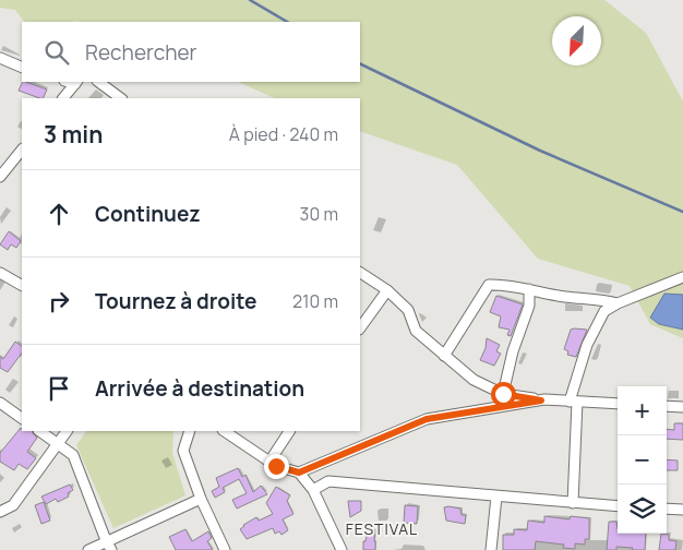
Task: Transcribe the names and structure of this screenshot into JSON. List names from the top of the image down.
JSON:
{
  "districts": ["FESTIVAL"],
  "north": "bottom left",
  "page": {
    "search": "Rechercher",
    "heading": ["3 min", "À pied · 240 m"],
    "list": [
      ["Continuez", "30 m"],
      ["Tournez à droite", "210 m"],
      "Arrivée à destination"
    ],
    "map_buttons": ["+", "−"]
  }
}
